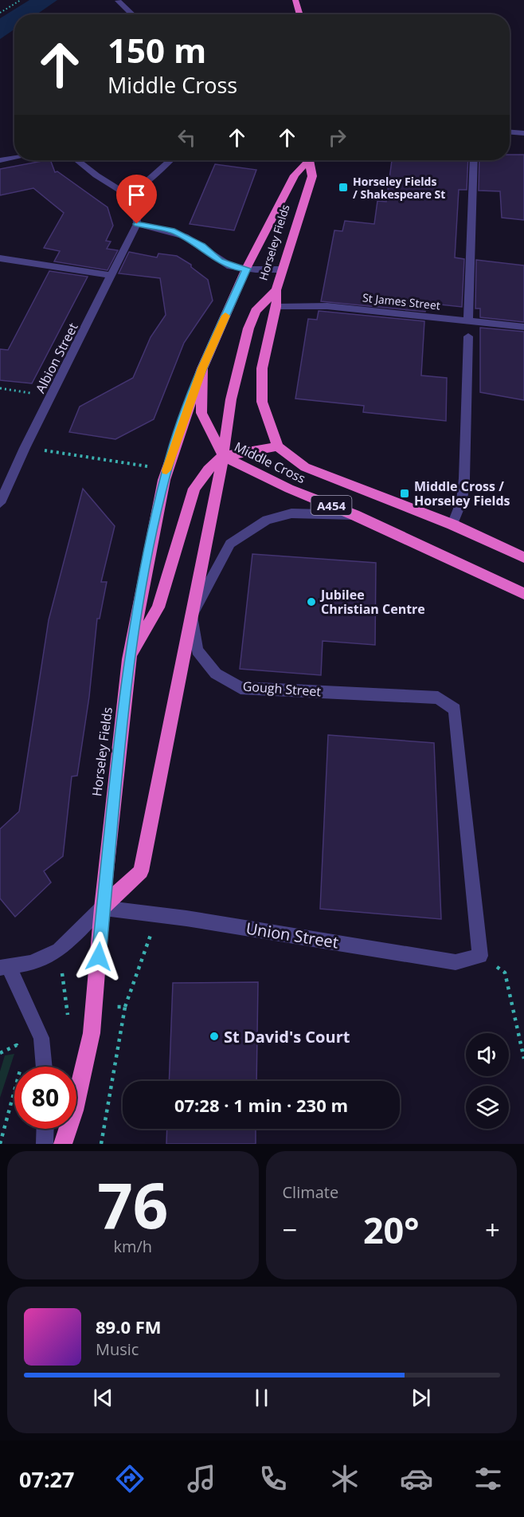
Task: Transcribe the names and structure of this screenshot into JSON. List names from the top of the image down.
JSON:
{
  "streets": {
    "highway": ["Horseley Fields", "Middle Cross", "A454"],
    "street": [
      "St James Street",
      "Albion Street",
      "Gough Street",
      "Union Street"
    ]
  },
  "crossings": [
    ["Horseley Fields", "St James Street"],
    ["Horseley Fields", "Middle Cross"],
    ["Horseley Fields", "Union Street"],
    ["Gough Street", "Union Street"]
  ],
  "places": {
    "transit": ["Horseley Fields / Shakespeare St", "Middle Cross / Horseley Fields"],
    "other": ["Jubilee Christian Centre", "St David's Court"]
  },
  "page": {
    "turn": ["150 m", "Middle Cross"],
    "limit": "80",
    "trip": "07:28 · 1 min · 230 m",
    "tile": [
      ["76", "km/h"],
      "Climate"
    ],
    "heat": ["−", "20°", "+"],
    "song": ["89.0 FM", "Music"],
    "tabs": "07:27"
  }
}
